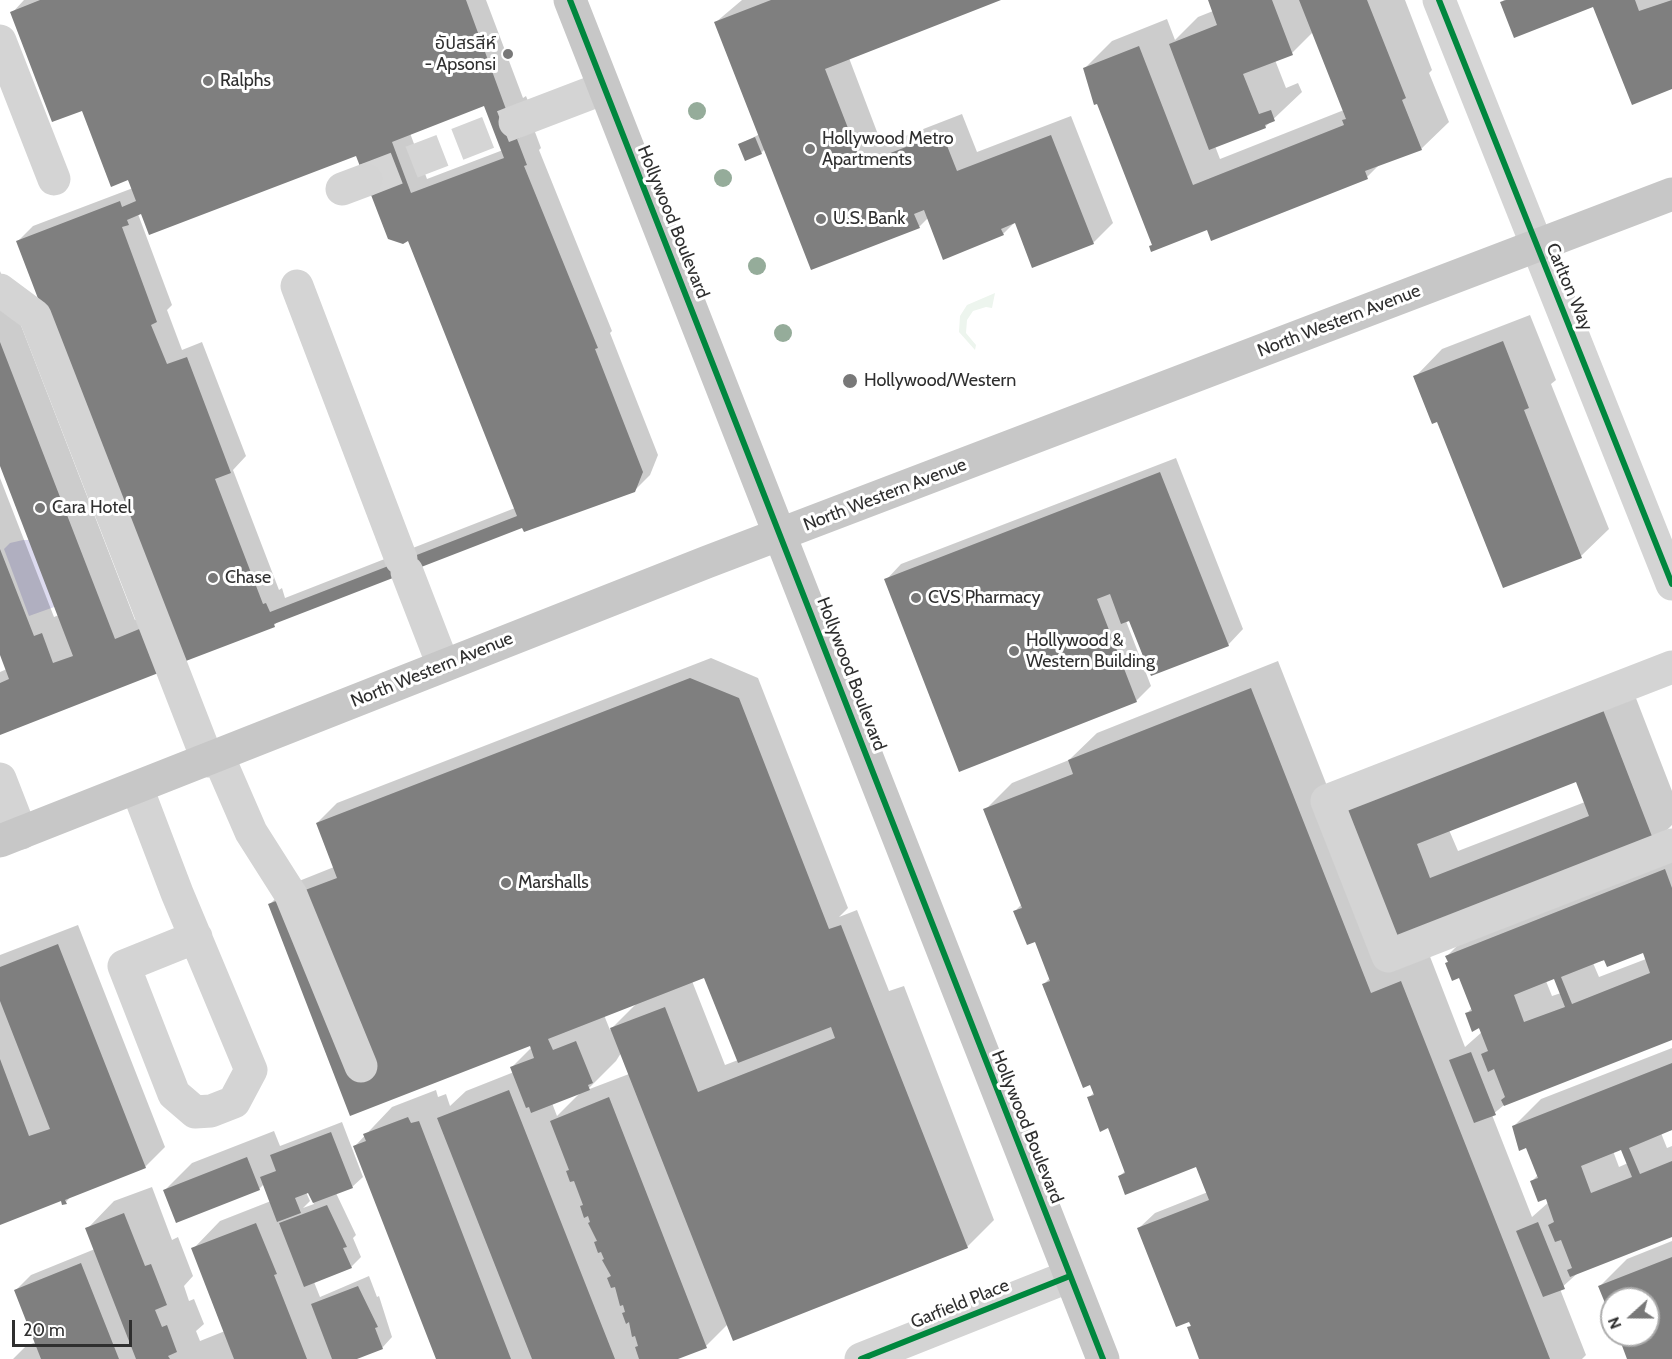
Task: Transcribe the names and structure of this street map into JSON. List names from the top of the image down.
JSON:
{
  "streets": {
    "main road": ["Hollywood Boulevard", "North Western Avenue"],
    "street": ["Carlton Way", "Garfield Place"]
  },
  "crossings": [
    ["Hollywood Boulevard", "North Western Avenue"],
    ["Hollywood Boulevard", "Garfield Place"],
    ["Carlton Way", "North Western Avenue"]
  ],
  "places": [
    "อัปสรสีห์ - Apsonsi",
    "Ralphs",
    "Hollywood Metro Apartments",
    "U.S. Bank",
    "Hollywood/Western",
    "Cara Hotel",
    "Chase",
    "CVS Pharmacy",
    "Hollywood & Western Building",
    "Marshalls"
  ],
  "scale_bar": "20 m",
  "north": "left"
}
